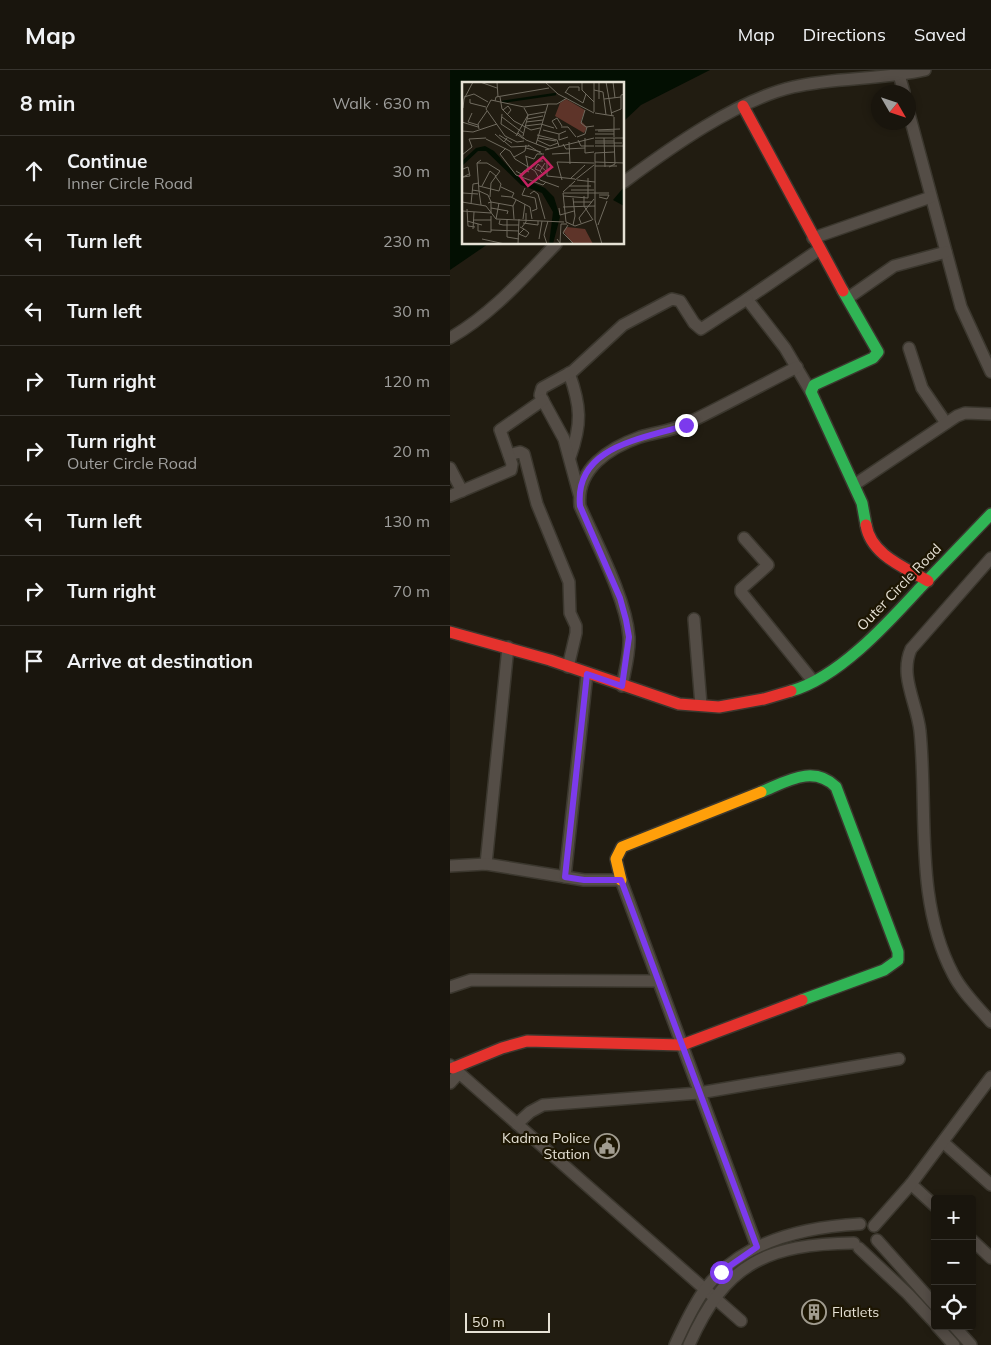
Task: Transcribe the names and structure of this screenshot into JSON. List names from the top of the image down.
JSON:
{
  "streets": {
    "street": ["Outer Circle Road"]
  },
  "places": {
    "public building": ["Kadma Police Station"],
    "building": ["Flatlets"]
  },
  "scale_bar": "50 m",
  "north": "bottom right",
  "page": {
    "header": "Map",
    "nav": ["Map", "Directions", "Saved"],
    "heading": ["8 min", "Walk · 630 m"],
    "list": [
      ["Continue", "Inner Circle Road", "30 m"],
      ["Turn left", "230 m"],
      ["Turn left", "30 m"],
      ["Turn right", "120 m"],
      ["Turn right", "Outer Circle Road", "20 m"],
      ["Turn left", "130 m"],
      ["Turn right", "70 m"],
      "Arrive at destination"
    ],
    "map_buttons": ["+", "−"],
    "scale": "50 m"
  }
}
